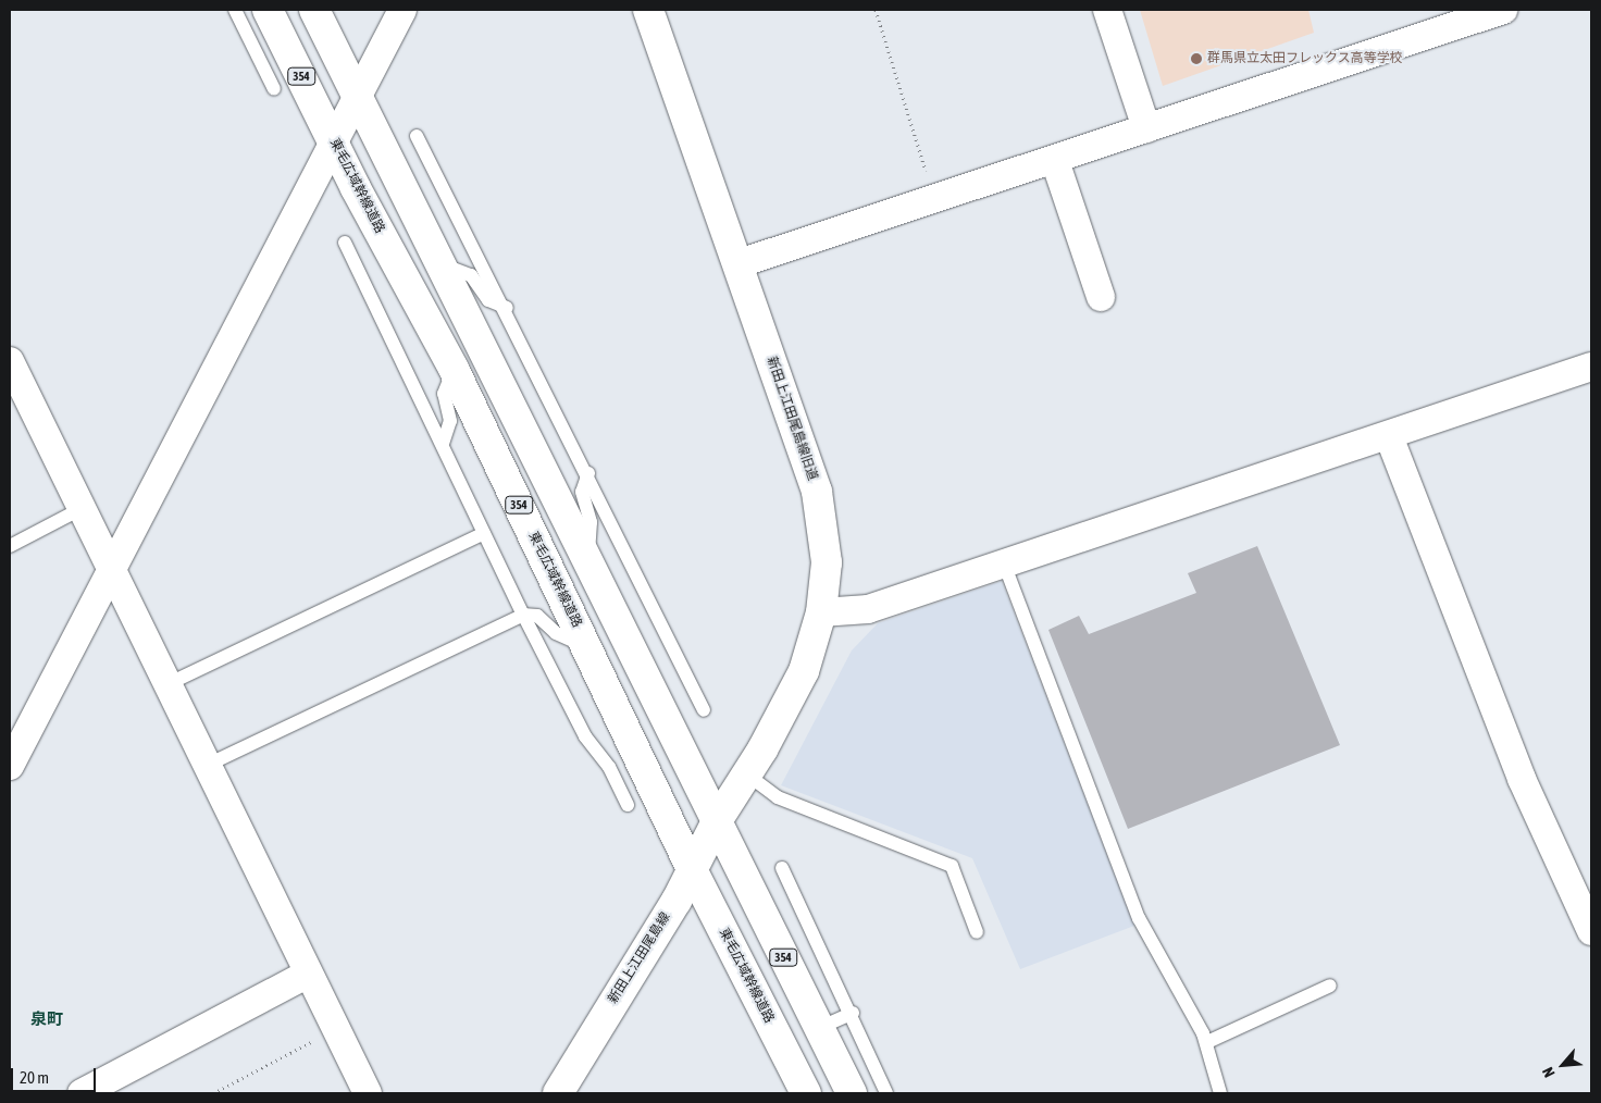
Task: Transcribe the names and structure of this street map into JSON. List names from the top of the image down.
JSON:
{
  "streets": {
    "main road": [
      "354",
      "東毛広域幹線道路",
      "新田上江田尾島線旧道",
      "新田上江田尾島線"
    ]
  },
  "crossings": [
    ["354", "新田上江田尾島線旧道"],
    ["354", "新田上江田尾島線"],
    ["東毛広域幹線道路", "新田上江田尾島線"],
    ["新田上江田尾島線旧道", "新田上江田尾島線"]
  ],
  "districts": ["泉町"],
  "places": ["群馬県立太田フレックス高等学校"],
  "scale_bar": "20 m",
  "north": "bottom left"
}
